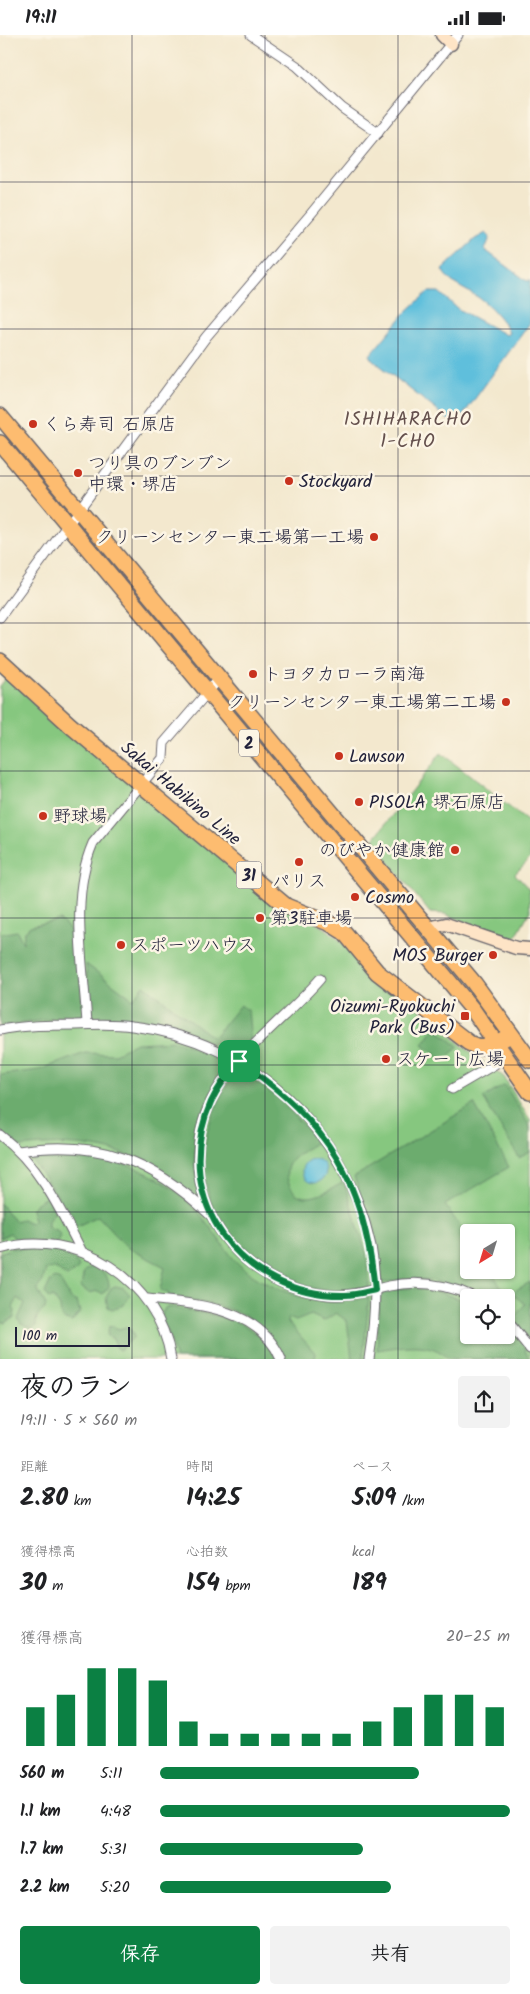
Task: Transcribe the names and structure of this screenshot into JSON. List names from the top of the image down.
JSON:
{
  "streets": {
    "main road": ["2", "Sakai Habikino Line", "31"]
  },
  "crossings": [
    ["2", "Sakai Habikino Line"]
  ],
  "districts": ["ISHIHARACHO 1-CHO"],
  "places": {
    "other": [
      "くら寿司 石原店",
      "つり具のブンブン 中環・堺店",
      "Stockyard",
      "クリーンセンター東工場第一工場",
      "トヨタカローラ南海",
      "クリーンセンター東工場第二工場",
      "Lawson",
      "PISOLA 堺石原店",
      "野球場",
      "のびやか健康館",
      "パリス",
      "Cosmo",
      "第3駐車場",
      "スポーツハウス",
      "MOS Burger",
      "スケート広場"
    ],
    "transit": ["Oizumi-Ryokuchi Park (Bus)"]
  },
  "scale_bar": "100 m",
  "north": "bottom left",
  "page": {
    "status": "19:11",
    "scale": "100 m",
    "heading": ["夜のラン", "19:11 · 5 × 560 m"],
    "stats": [
      ["距離", "2.80 km"],
      ["時間", "14:25"],
      ["ペース", "5:09 /km"],
      ["獲得標高", "30 m"],
      ["心拍数", "154 bpm"],
      ["kcal", "189"]
    ],
    "chart": ["獲得標高", "20–25 m"],
    "list": [
      {
        "name": "560 m",
        "note": "5:11"
      },
      {
        "name": "1.1 km",
        "note": "4:48"
      },
      {
        "name": "1.7 km",
        "note": "5:31"
      },
      {
        "name": "2.2 km",
        "note": "5:20"
      }
    ],
    "buttons": ["保存", "共有"]
  }
}
